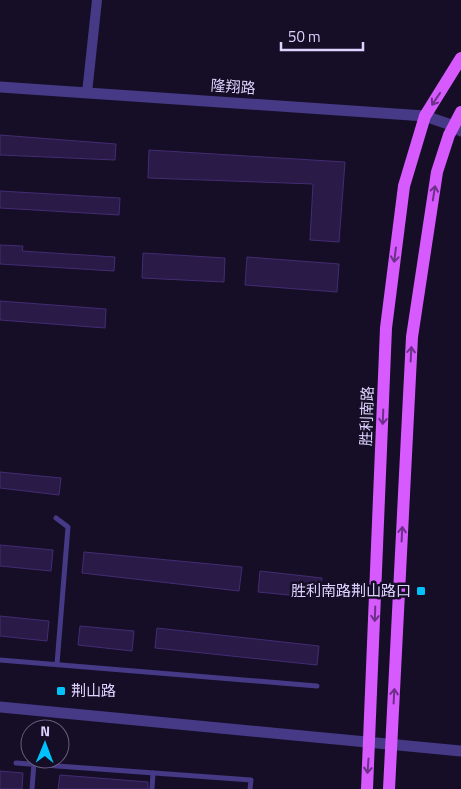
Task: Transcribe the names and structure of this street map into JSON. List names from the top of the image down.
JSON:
{
  "streets": {
    "main road": ["胜利南路"],
    "street": ["隆翔路"]
  },
  "crossings": [
    ["隆翔路", "胜利南路"]
  ],
  "places": {
    "transit": ["胜利南路荆山路口", "荆山路"]
  },
  "scale_bar": "50 m",
  "north": "top"
}
